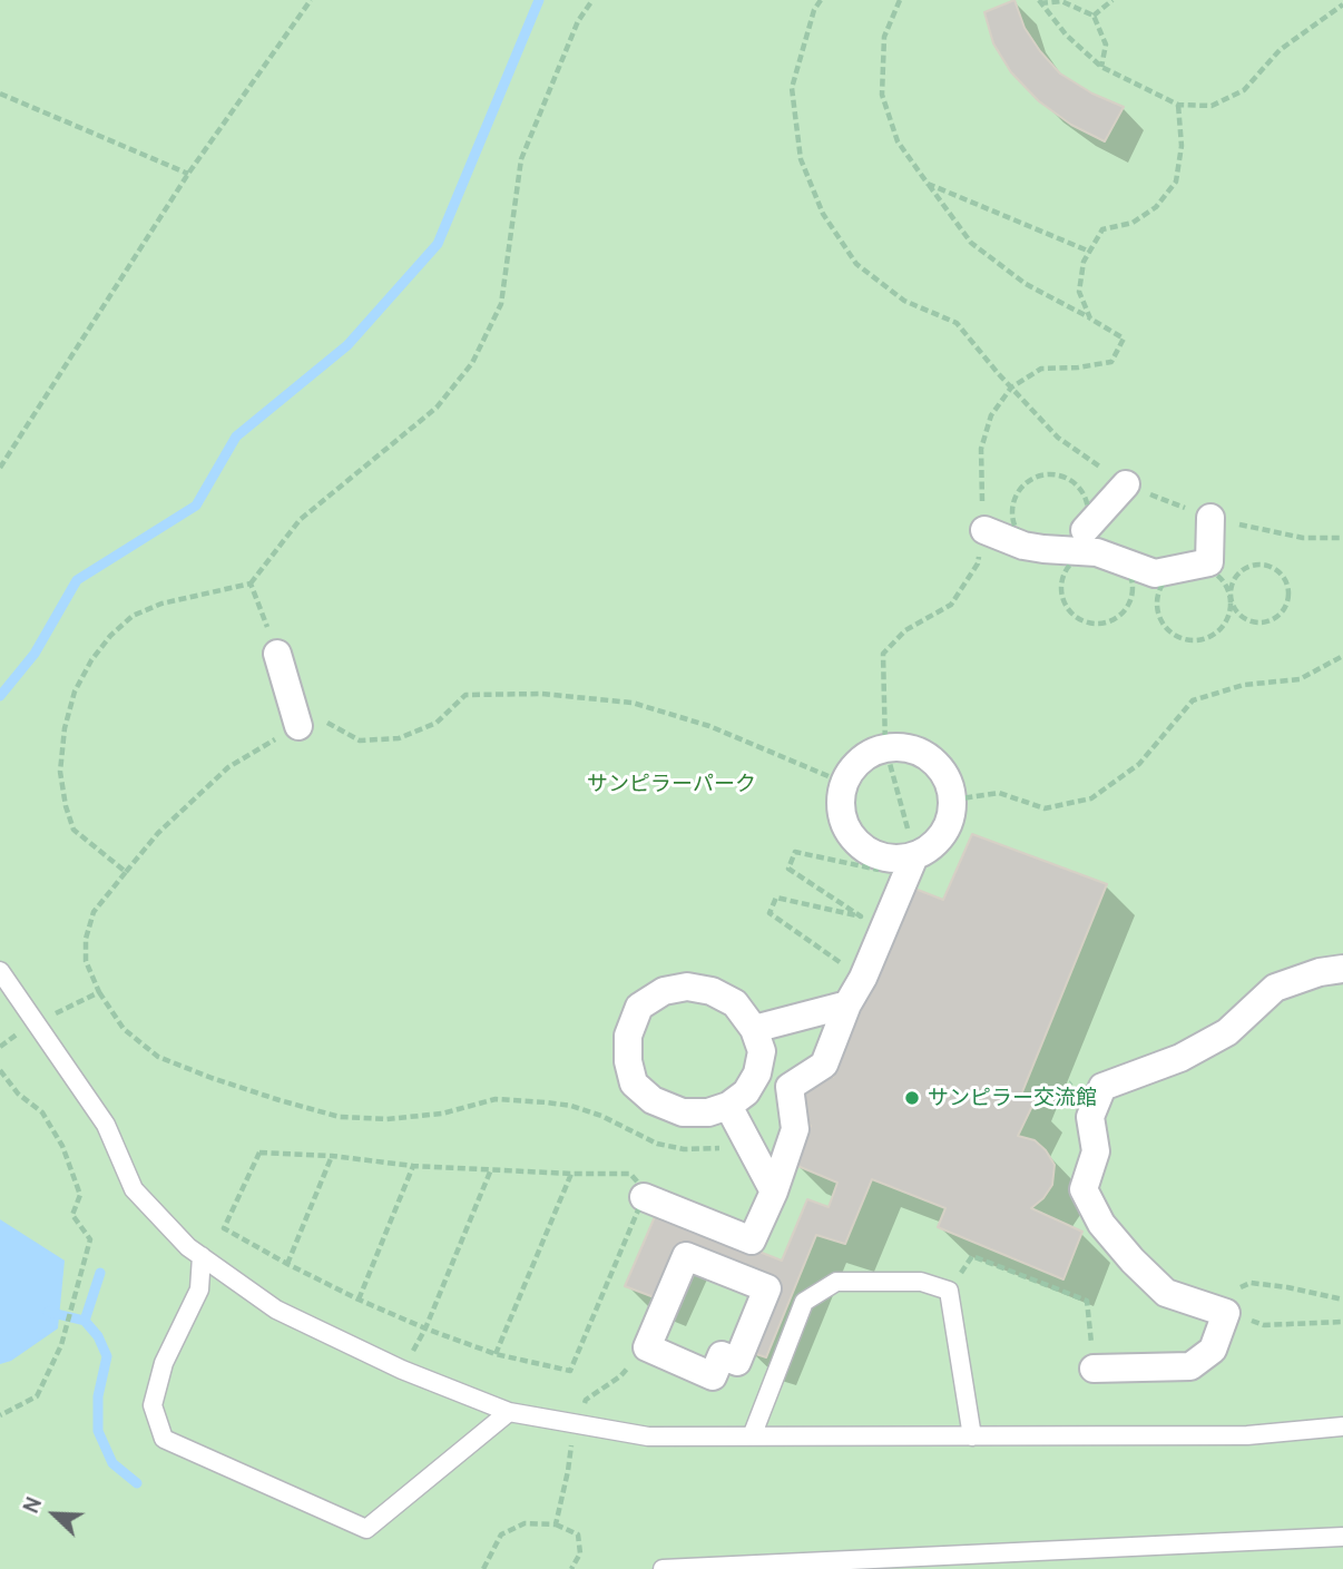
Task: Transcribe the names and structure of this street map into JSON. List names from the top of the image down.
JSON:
{
  "parks": ["サンピラーパーク"],
  "places": ["サンピラー交流館"],
  "north": "top left"
}
